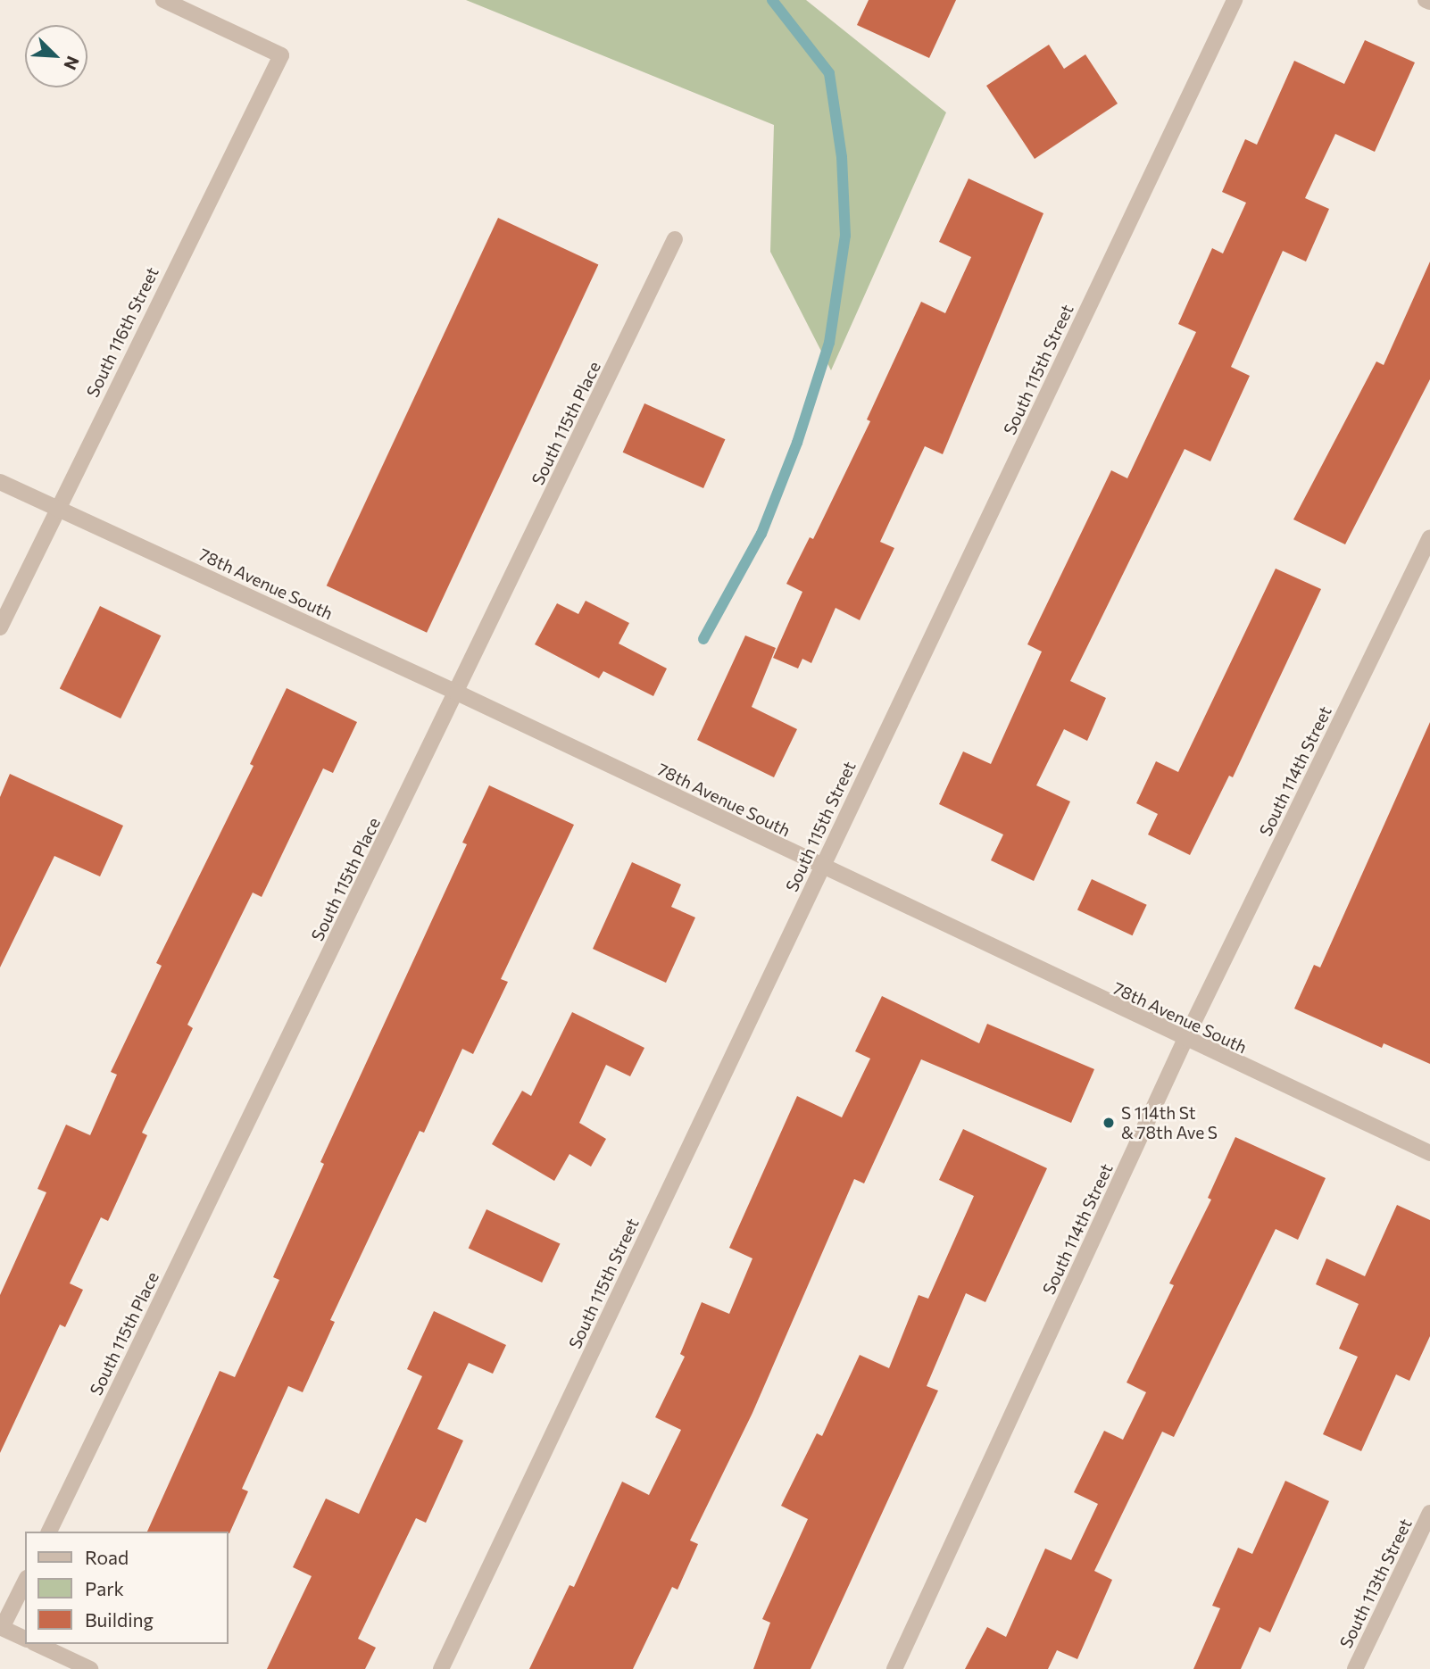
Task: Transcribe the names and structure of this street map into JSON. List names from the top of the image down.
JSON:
{
  "streets": {
    "street": [
      "South 116th Street",
      "South 115th Street",
      "South 115th Place",
      "78th Avenue South",
      "South 114th Street",
      "South 113th Street"
    ]
  },
  "crossings": [
    ["South 116th Street", "78th Avenue South"],
    ["South 115th Street", "78th Avenue South"],
    ["South 115th Place", "78th Avenue South"],
    ["78th Avenue South", "South 114th Street"]
  ],
  "places": ["S 114th St & 78th Ave S"],
  "legend": ["Road", "Park", "Building"],
  "north": "bottom right"
}
